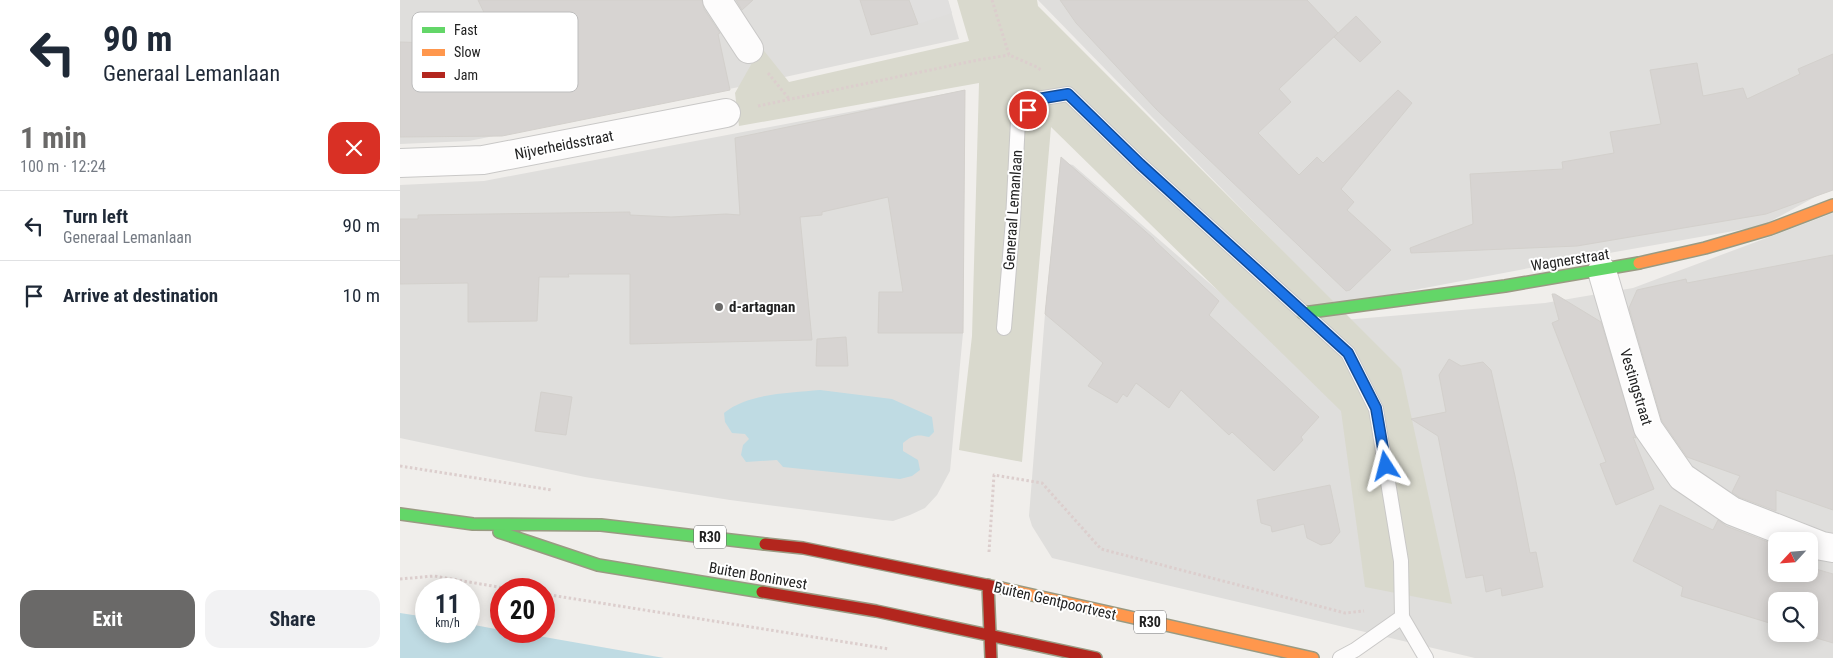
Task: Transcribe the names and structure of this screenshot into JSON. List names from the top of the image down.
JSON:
{
  "streets": {
    "main road": [
      "Wagnerstraat",
      "R30",
      "Buiten Boninvest",
      "Buiten Gentpoortvest"
    ],
    "street": ["Nijverheidsstraat", "Vestingstraat"],
    "lane": ["Generaal Lemanlaan"]
  },
  "crossings": [
    ["Wagnerstraat", "Vestingstraat"],
    ["Buiten Boninvest", "Buiten Gentpoortvest"]
  ],
  "places": ["d-artagnan"],
  "legend": ["Fast", "Slow", "Jam"],
  "north": "bottom left",
  "page": {
    "turn": ["90 m", "Generaal Lemanlaan"],
    "heading": ["1 min", "100 m · 12:24"],
    "list": [
      {
        "name": "Turn left",
        "note": "Generaal Lemanlaan",
        "value": "90 m"
      },
      {
        "name": "Arrive at destination",
        "value": "10 m"
      }
    ],
    "speed": "11 km/h",
    "limit": "20",
    "buttons": ["Exit", "Share"]
  }
}
